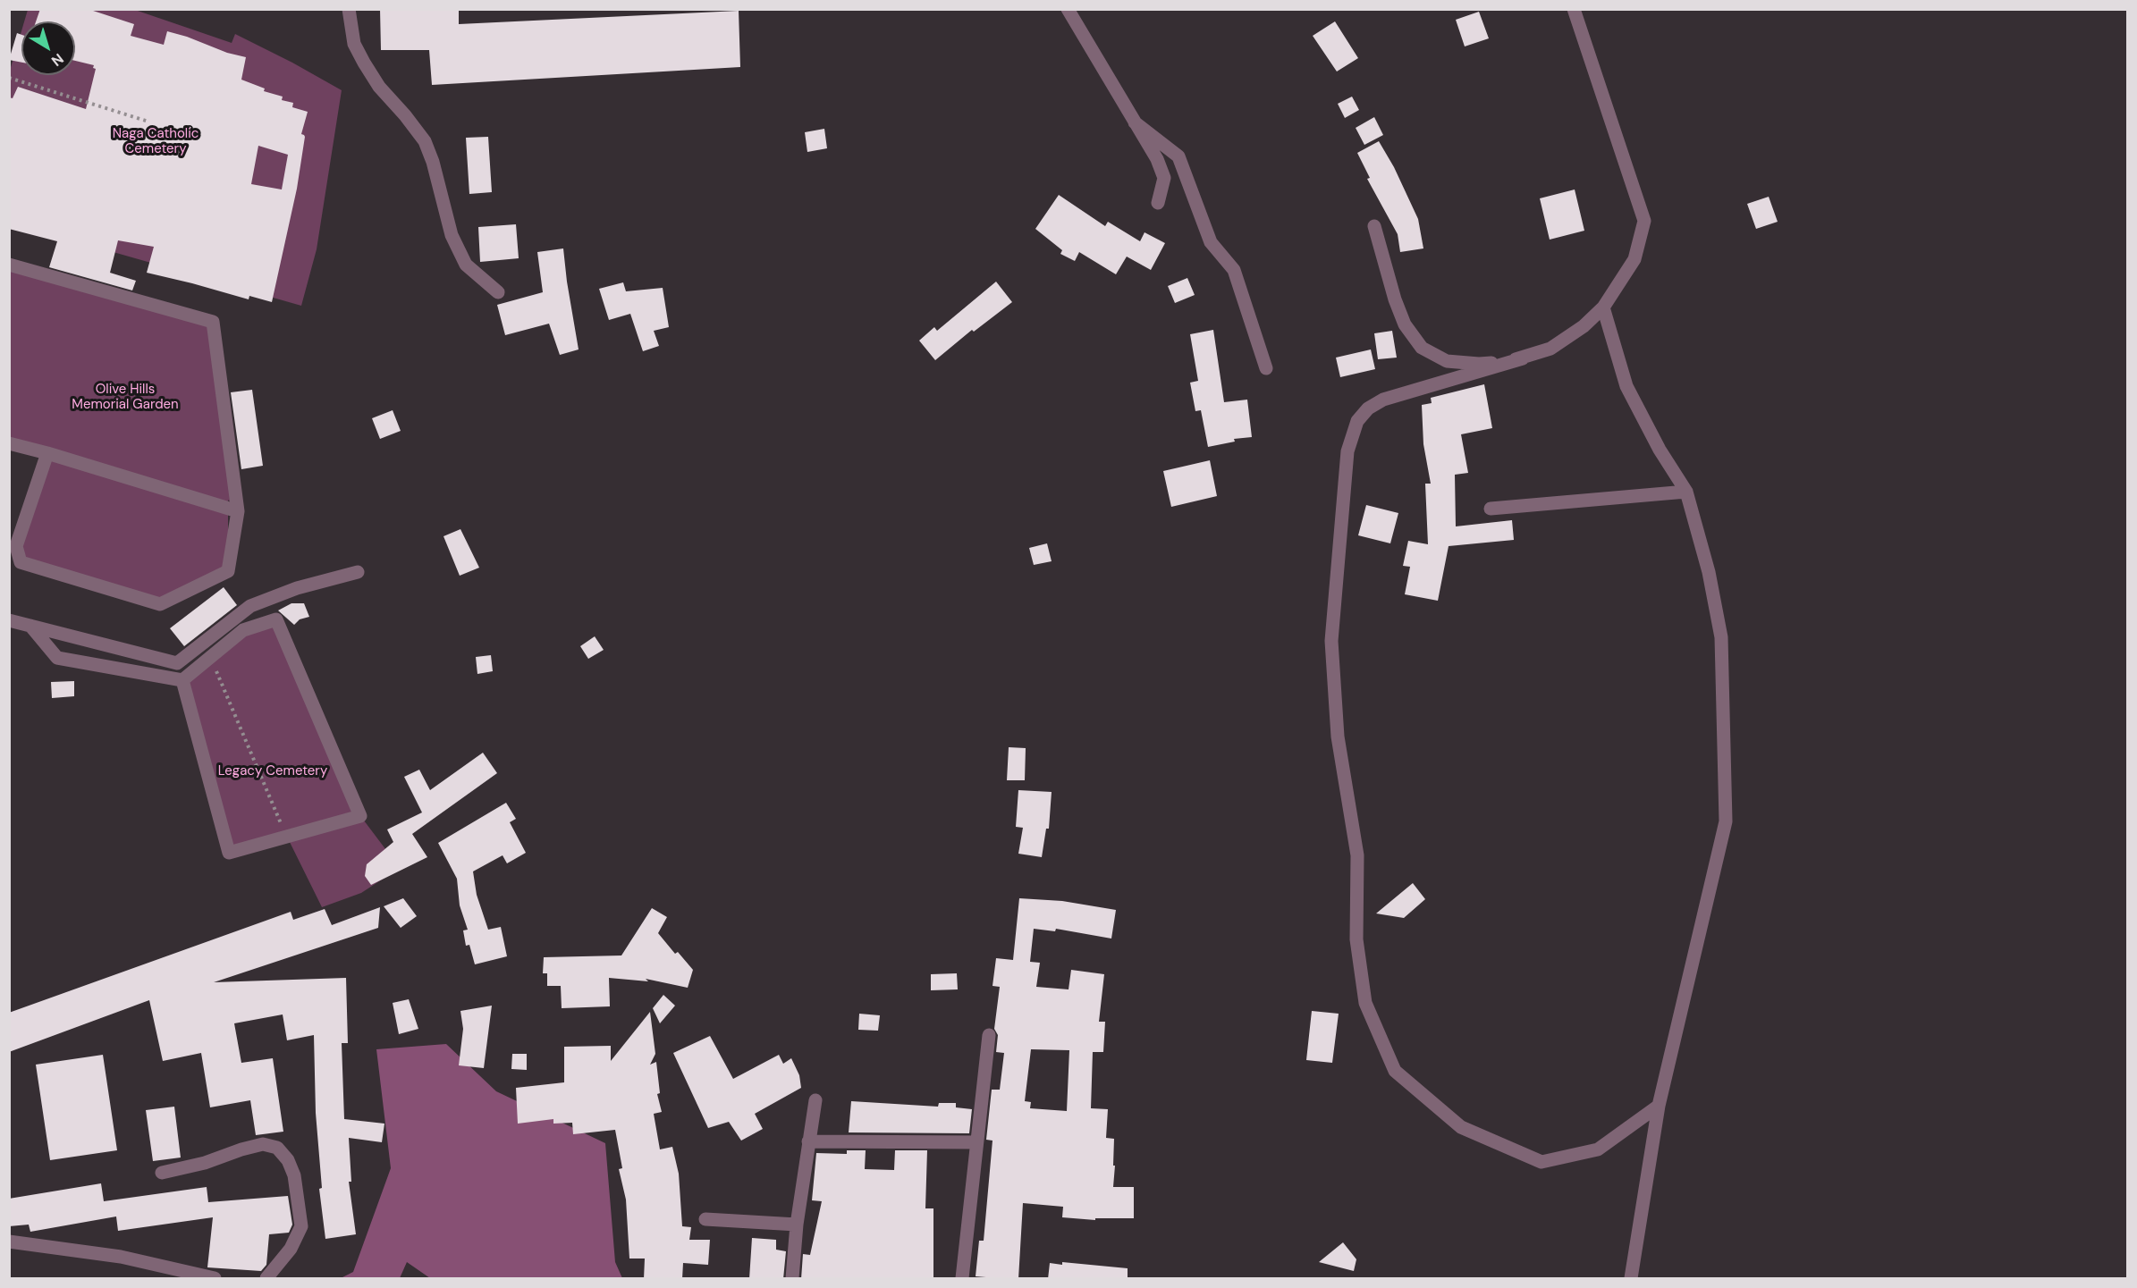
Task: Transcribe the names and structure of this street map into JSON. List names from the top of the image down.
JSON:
{
  "parks": ["Naga Catholic Cemetery", "Olive Hills Memorial Garden", "Legacy Cemetery"],
  "north": "bottom right"
}
